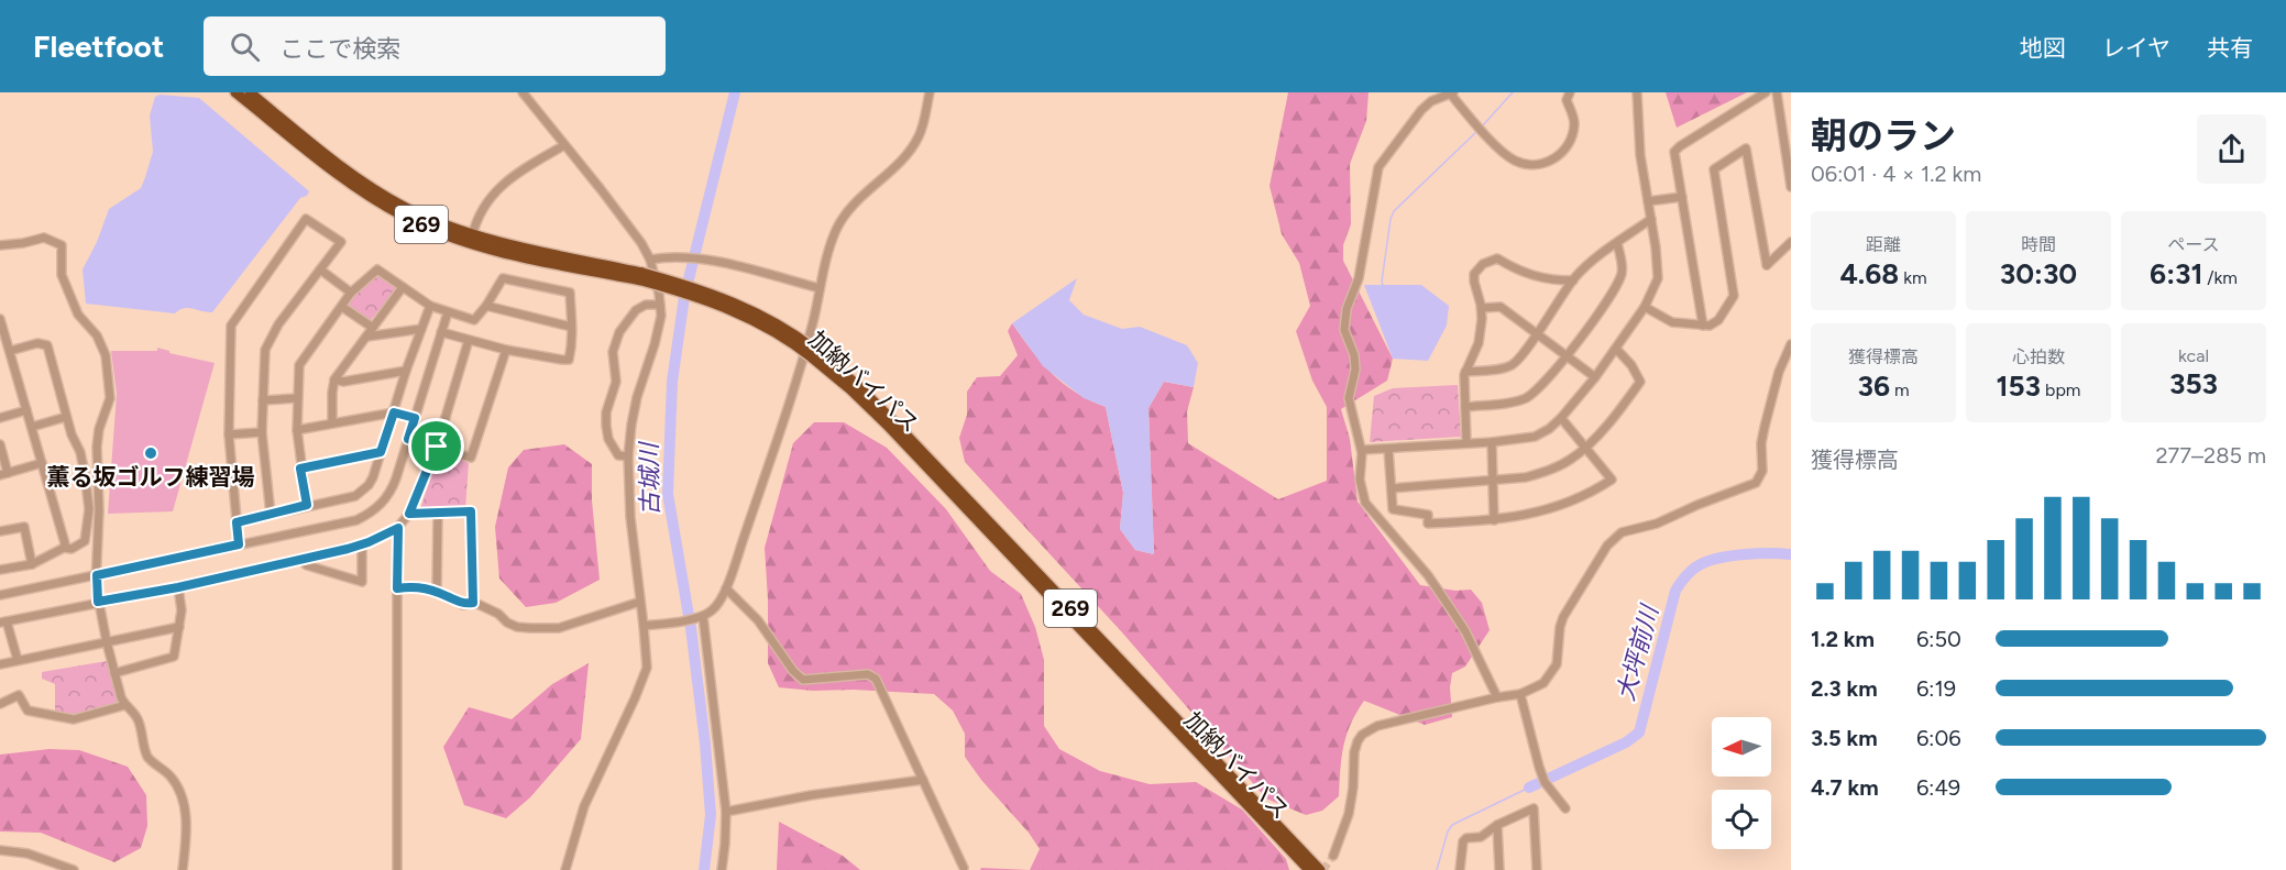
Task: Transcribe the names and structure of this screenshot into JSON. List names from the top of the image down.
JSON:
{
  "streets": {
    "highway": ["269", "加納バイパス"]
  },
  "water": ["古城川", "大坪前川"],
  "places": ["薫る坂ゴルフ練習場"],
  "north": "left",
  "page": {
    "header": "Fleetfoot",
    "search": "ここで検索",
    "nav": ["地図", "レイヤ", "共有"],
    "heading": ["朝のラン", "06:01 · 4 × 1.2 km"],
    "stats": [
      ["距離", "4.68 km"],
      ["時間", "30:30"],
      ["ペース", "6:31 /km"],
      ["獲得標高", "36 m"],
      ["心拍数", "153 bpm"],
      ["kcal", "353"]
    ],
    "chart": ["獲得標高", "277–285 m"],
    "list": [
      {
        "name": "1.2 km",
        "note": "6:50"
      },
      {
        "name": "2.3 km",
        "note": "6:19"
      },
      {
        "name": "3.5 km",
        "note": "6:06"
      },
      {
        "name": "4.7 km",
        "note": "6:49"
      }
    ]
  }
}
